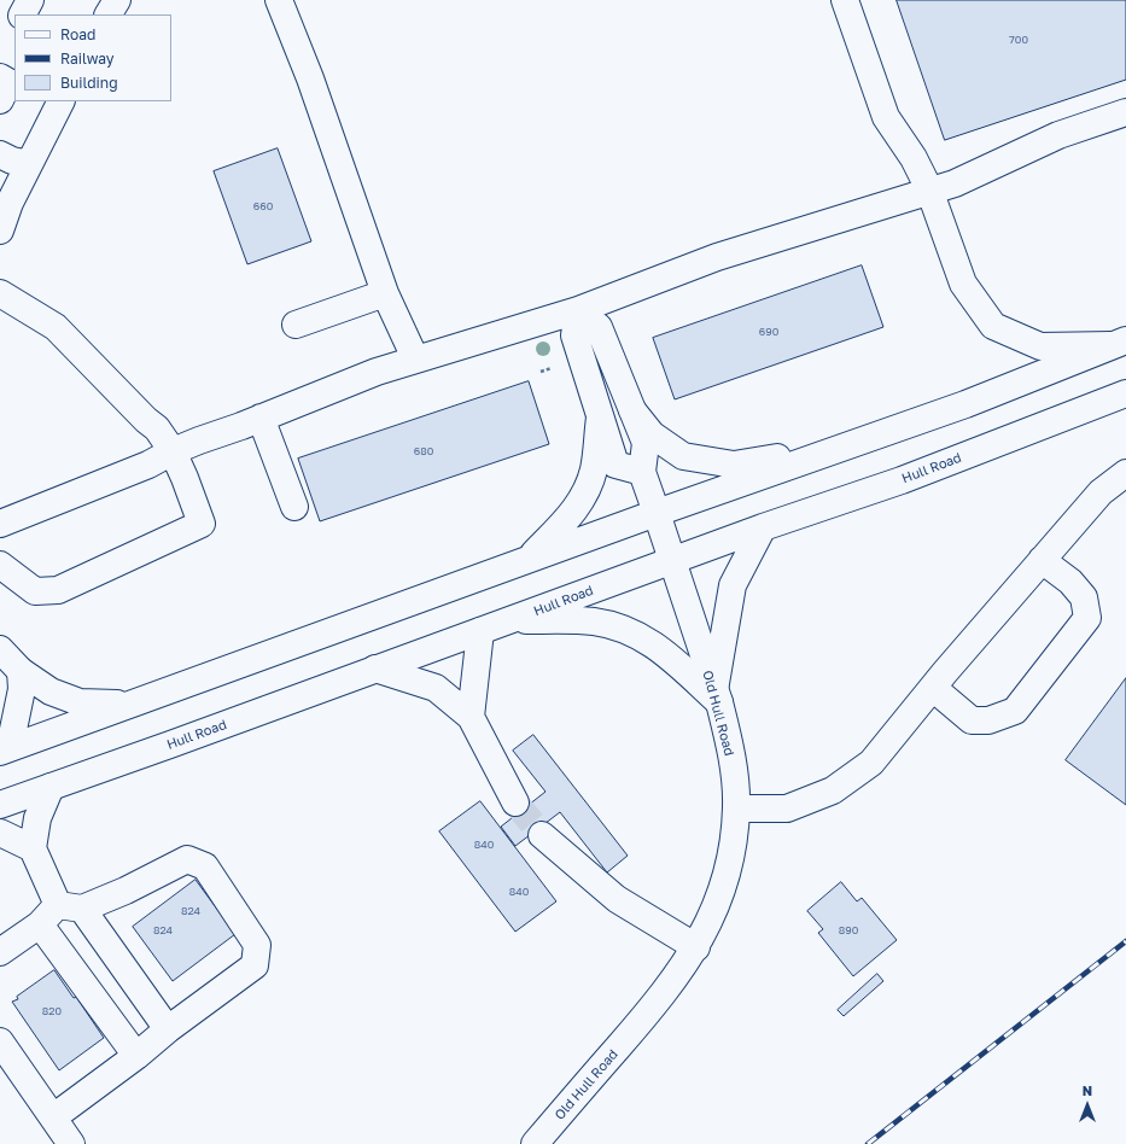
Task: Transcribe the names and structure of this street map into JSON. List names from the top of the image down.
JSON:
{
  "streets": {
    "main road": ["Hull Road", "Old Hull Road"]
  },
  "crossings": [
    ["Hull Road", "Old Hull Road"]
  ],
  "house_numbers": [
    "700",
    "660",
    "690",
    "680",
    "840",
    "840",
    "824",
    "824",
    "890",
    "820"
  ],
  "legend": ["Road", "Railway", "Building"],
  "north": "top"
}
